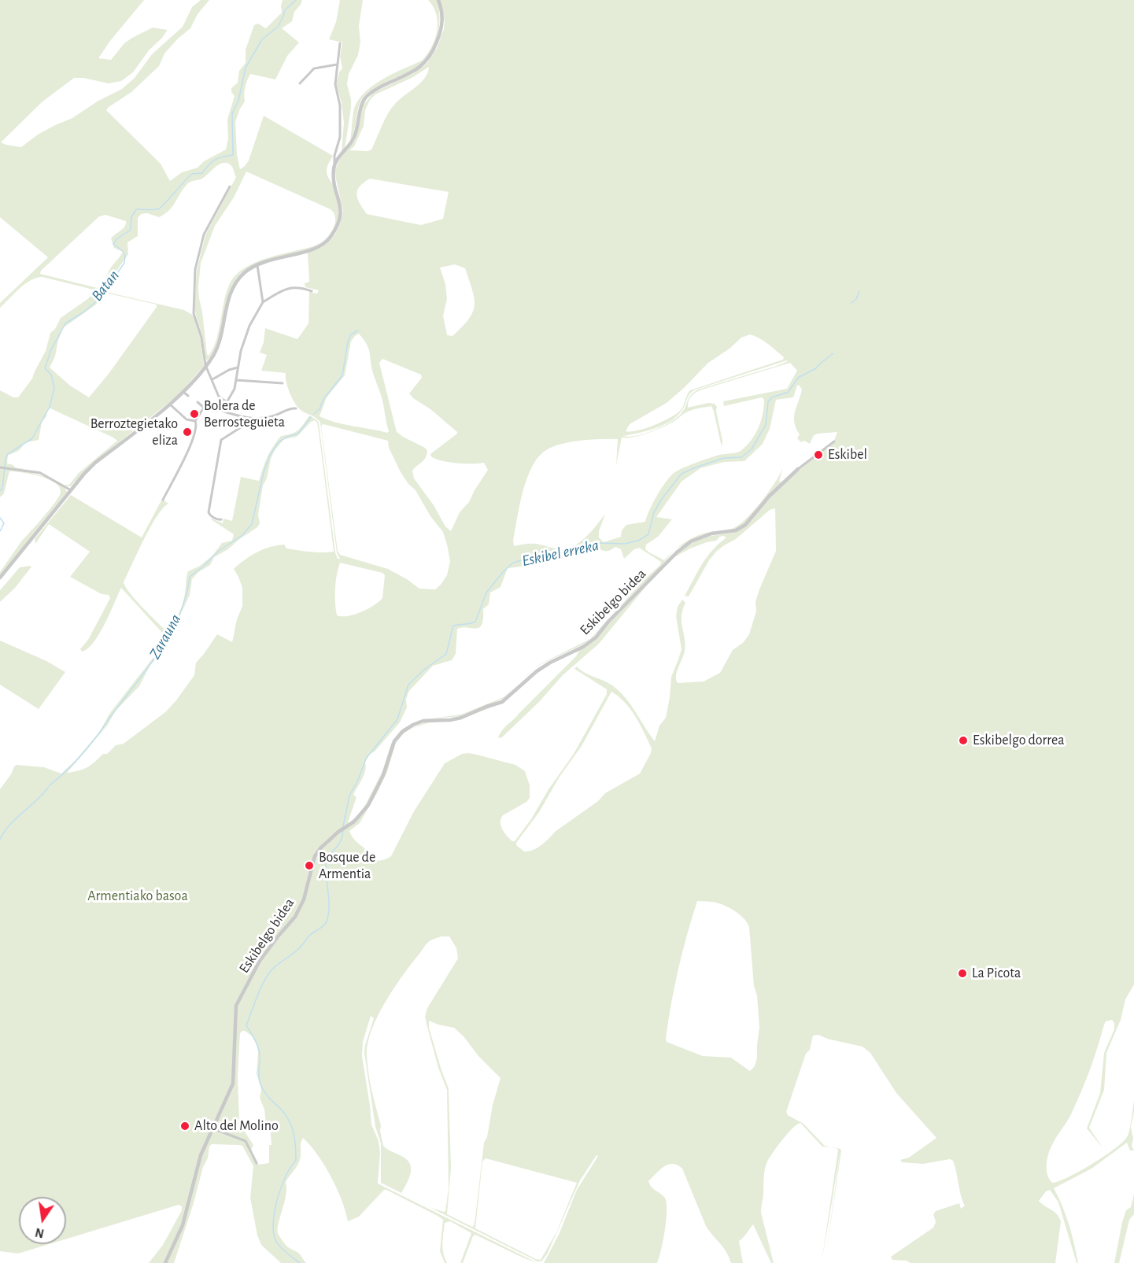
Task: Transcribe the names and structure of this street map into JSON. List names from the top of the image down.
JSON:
{
  "streets": {
    "street": ["Eskibelgo bidea"]
  },
  "water": ["Batan", "Eskibel erreka", "Zarauna"],
  "parks": ["Armentiako basoa"],
  "places": [
    "Bolera de Berrosteguieta",
    "Berroztegietako eliza",
    "Eskibel",
    "Eskibelgo dorrea",
    "Bosque de Armentia",
    "La Picota",
    "Alto del Molino"
  ],
  "north": "bottom"
}
